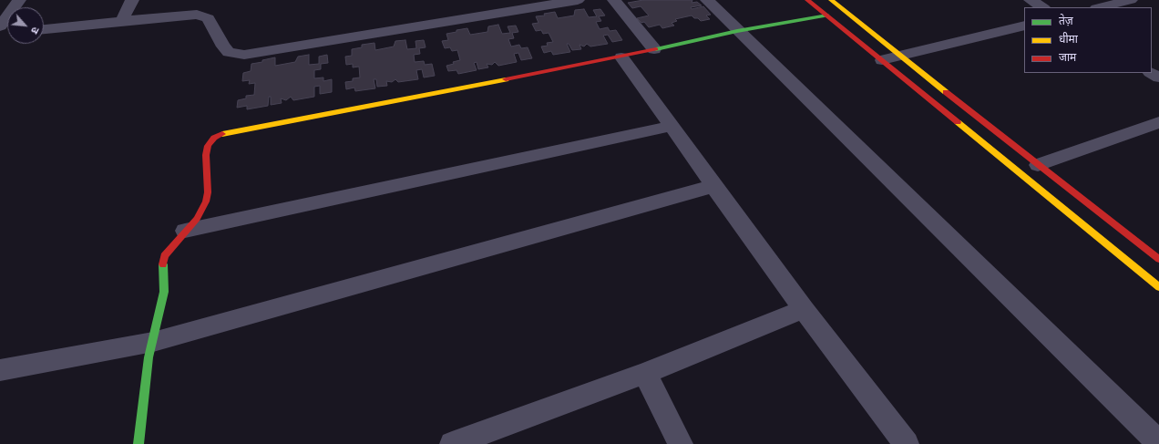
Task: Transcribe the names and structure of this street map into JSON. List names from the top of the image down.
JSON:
{
  "legend": ["तेज़", "धीमा", "जाम"],
  "north": "bottom right"
}
